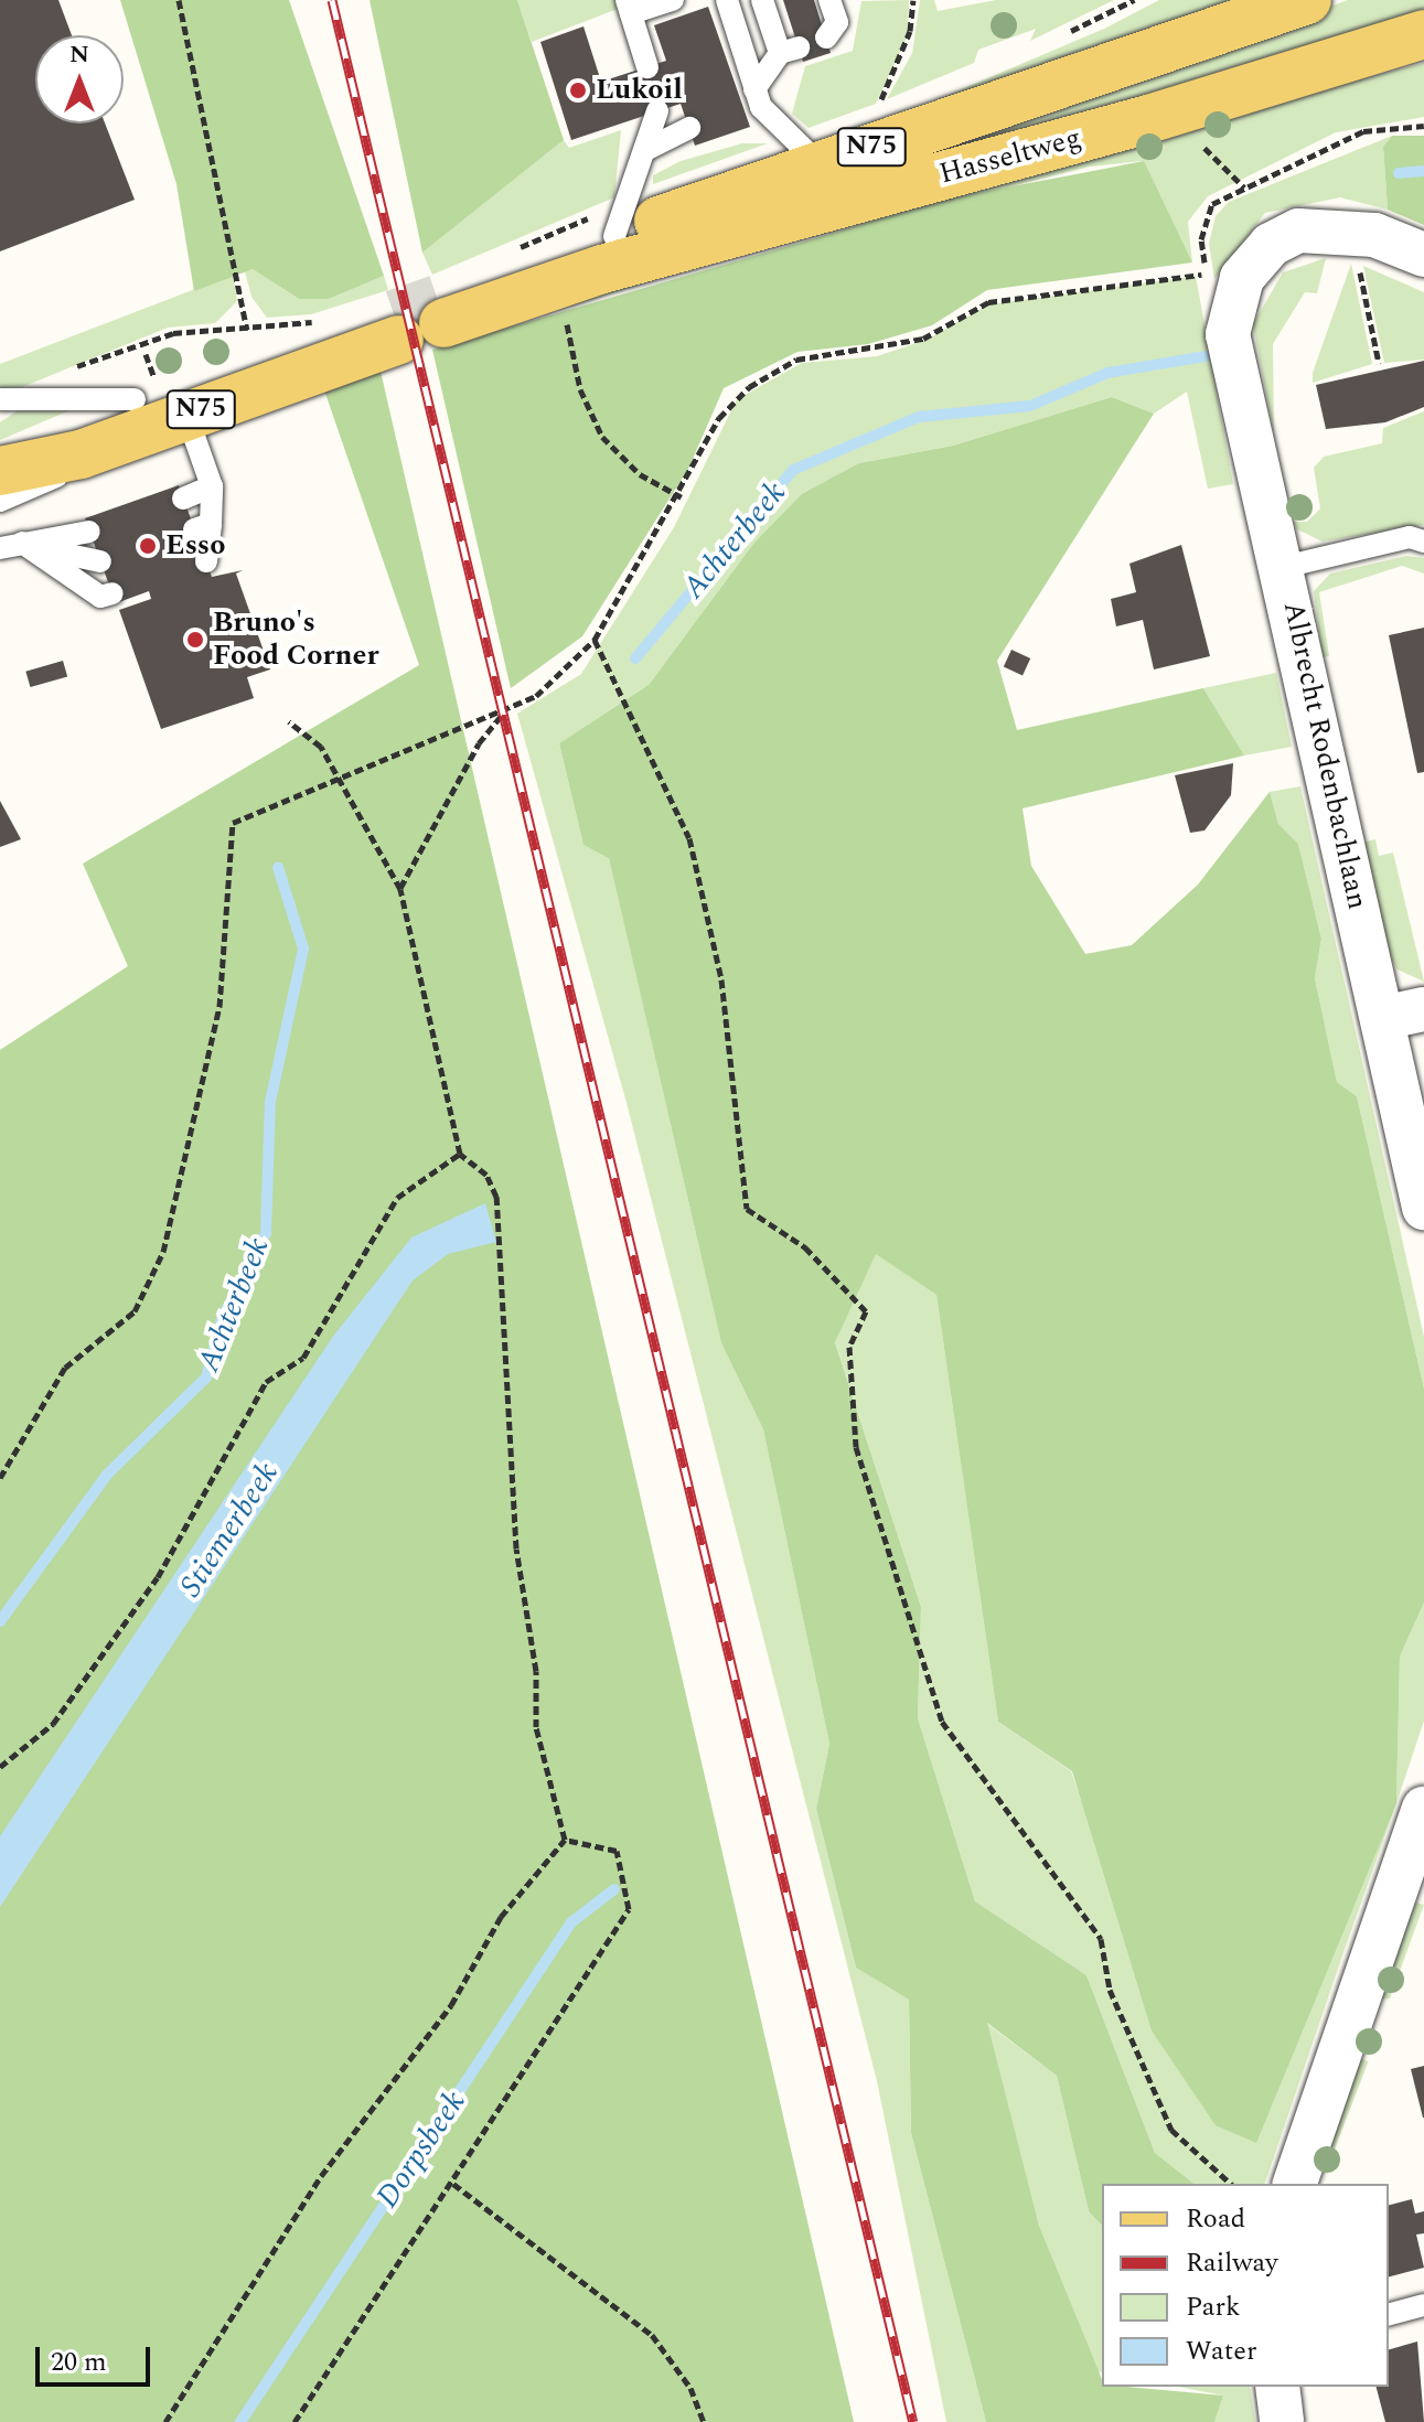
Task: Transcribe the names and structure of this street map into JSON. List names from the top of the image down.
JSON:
{
  "streets": {
    "main road": ["N75", "Hasseltweg"],
    "street": ["Albrecht Rodenbachlaan"]
  },
  "water": ["Achterbeek", "Stiemerbeek", "Dorpsbeek"],
  "places": ["Lukoil", "Esso", "Bruno's Food Corner"],
  "legend": [
    "Road",
    "Railway",
    "Park",
    "Water"
  ],
  "scale_bar": "20 m",
  "north": "top"
}
